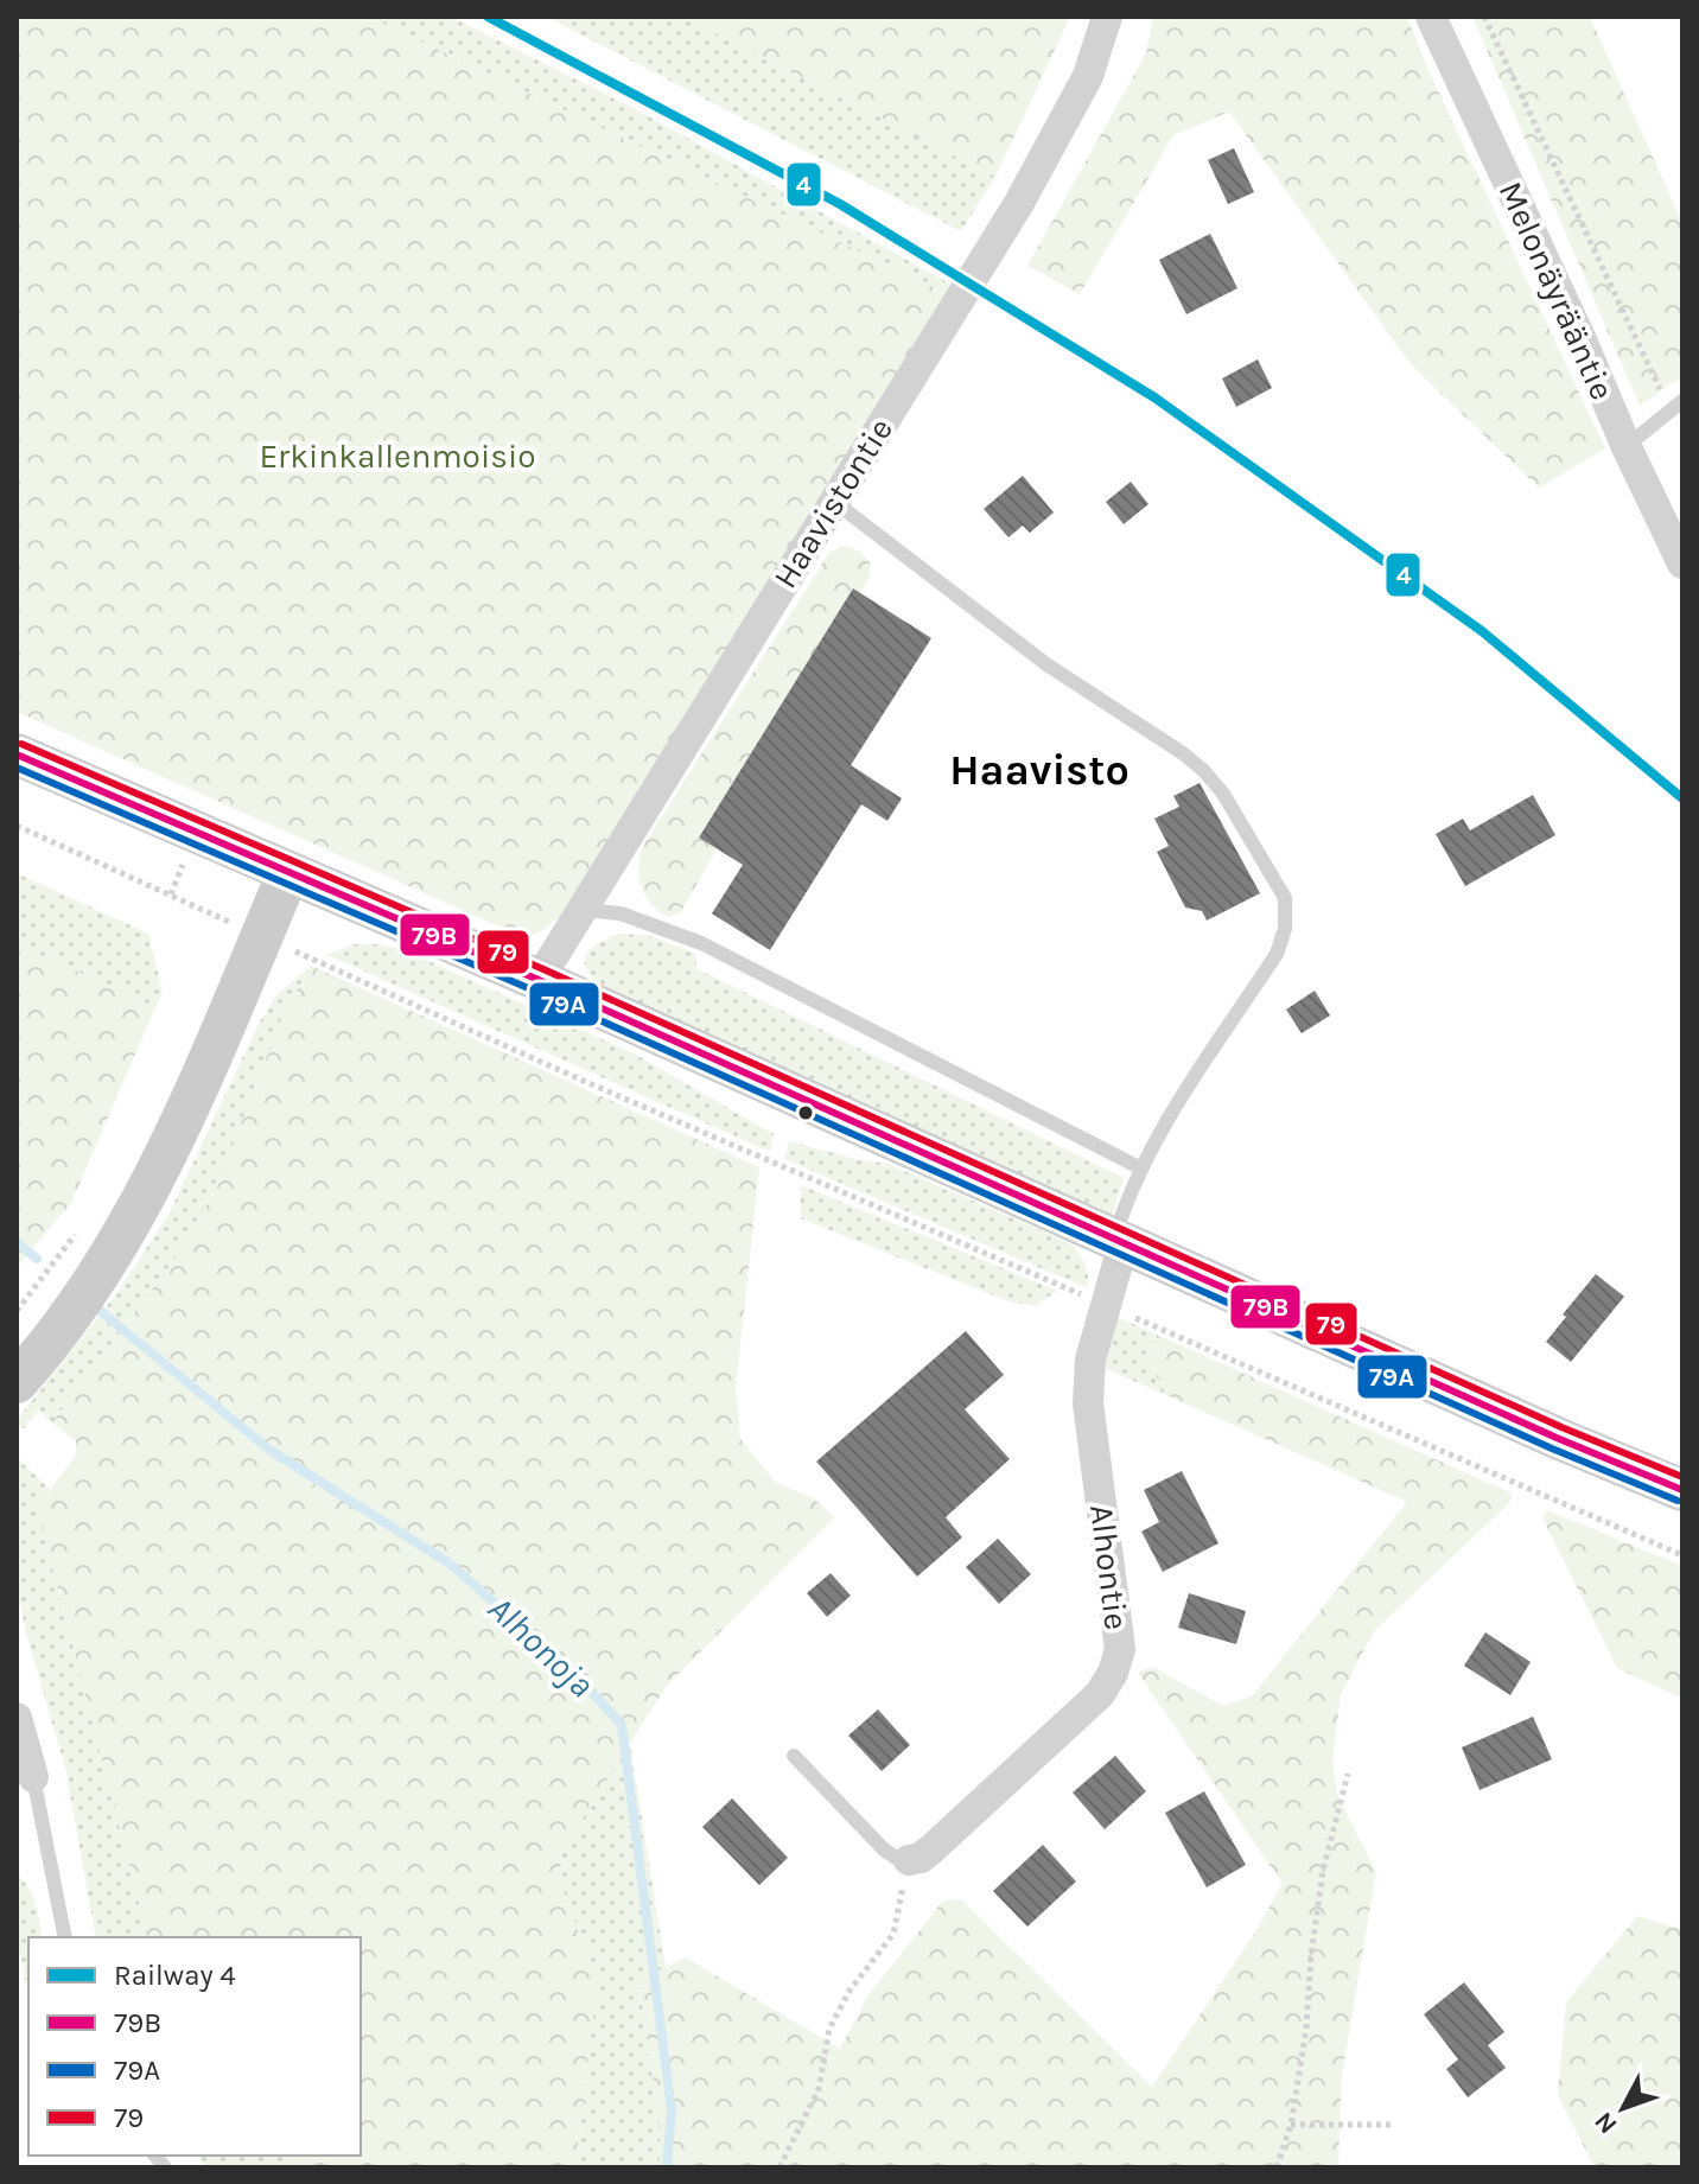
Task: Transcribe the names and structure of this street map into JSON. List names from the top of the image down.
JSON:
{
  "streets": {
    "street": ["Melonäyrääntie", "Haavistontie", "Alhontie"]
  },
  "districts": ["Haavisto"],
  "water": ["Alhonoja"],
  "parks": ["Erkinkallenmoisio"],
  "lines": [
    "rail line 4",
    "transit line 79",
    "transit line 79B",
    "transit line 79A"
  ],
  "legend": [
    "Railway 4",
    "79B",
    "79A",
    "79"
  ],
  "north": "bottom left"
}
